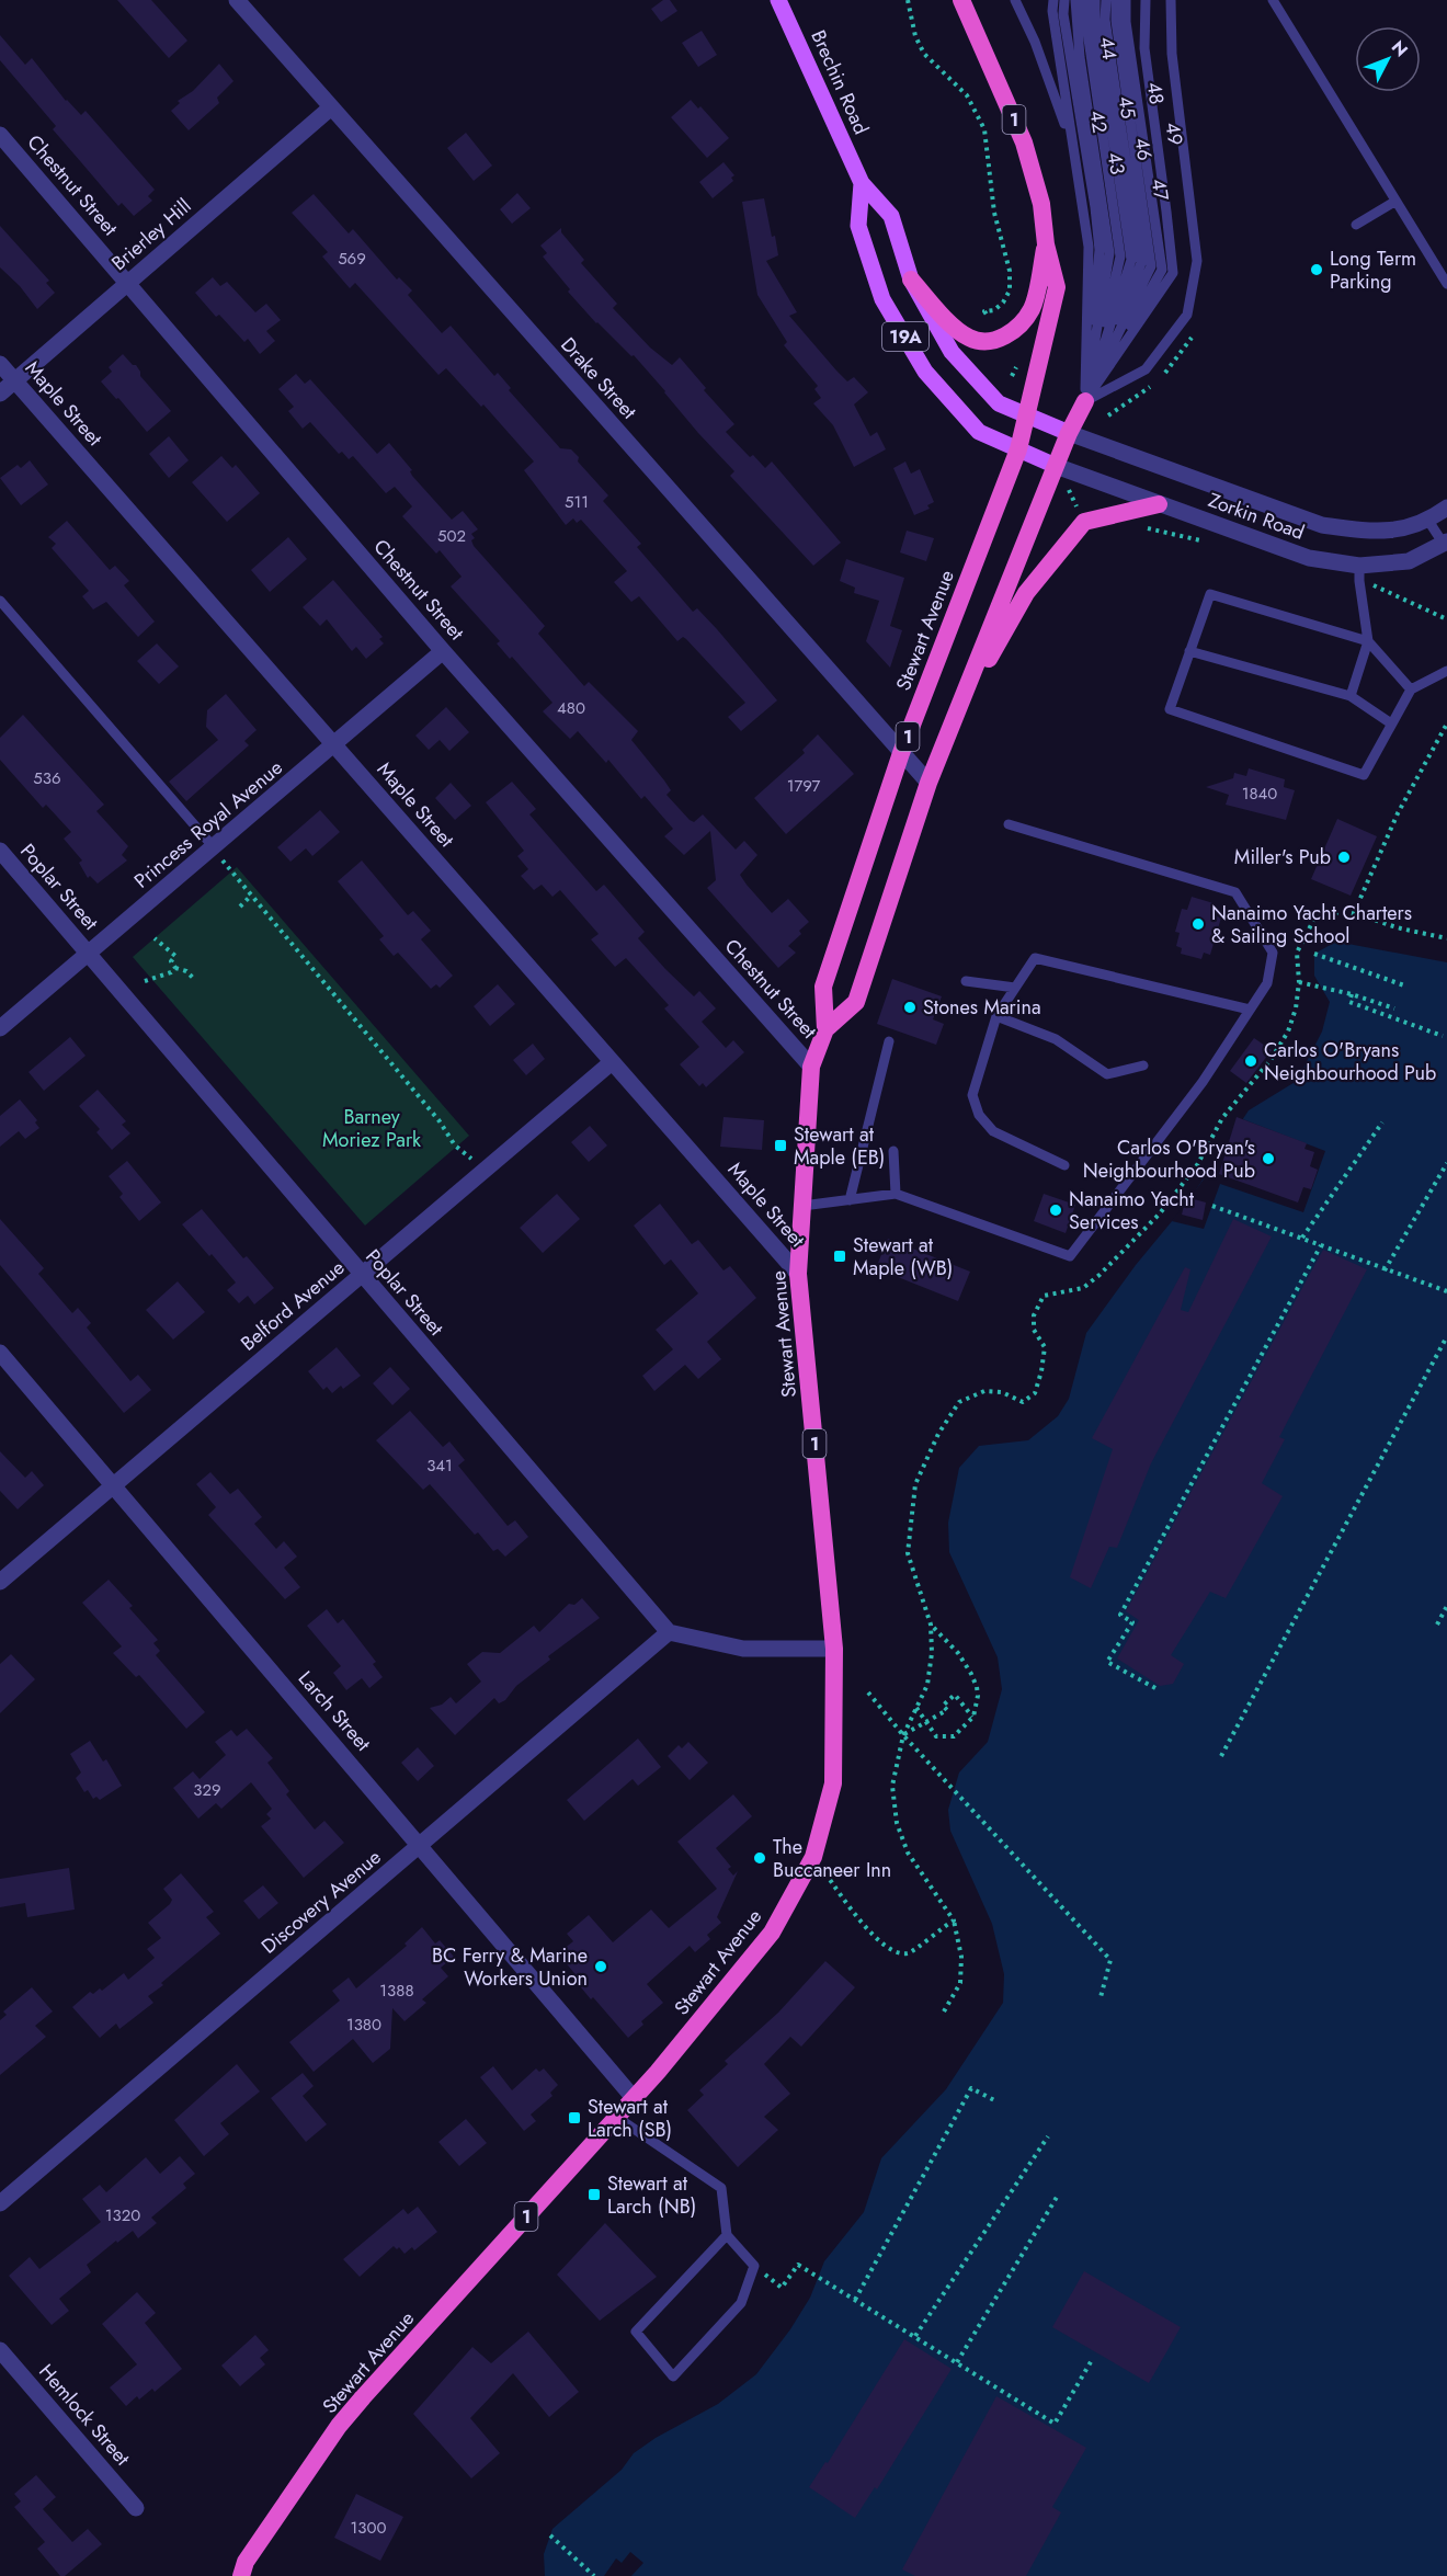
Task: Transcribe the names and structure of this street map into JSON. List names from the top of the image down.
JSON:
{
  "streets": {
    "highway": ["1", "Stewart Avenue"],
    "main road": ["Brechin Road", "19A"],
    "street": [
      "Chestnut Street",
      "Brierley Hill",
      "Drake Street",
      "Maple Street",
      "Zorkin Road",
      "Princess Royal Avenue",
      "Poplar Street",
      "Belford Avenue",
      "Larch Street",
      "Discovery Avenue",
      "Hemlock Street"
    ],
    "lane": [
      "44",
      "48",
      "45",
      "42",
      "49",
      "46",
      "43",
      "47"
    ]
  },
  "crossings": [
    ["44", "48"],
    ["44", "45"],
    ["44", "42"],
    ["44", "49"],
    ["44", "46"],
    ["44", "43"],
    ["44", "47"],
    ["Brechin Road", "Zorkin Road"],
    ["Brechin Road", "Stewart Avenue"],
    ["48", "45"],
    ["48", "42"],
    ["48", "49"],
    ["48", "46"],
    ["48", "43"],
    ["48", "47"],
    ["45", "42"],
    ["45", "49"],
    ["45", "46"],
    ["45", "43"],
    ["45", "47"],
    ["1", "Stewart Avenue"],
    ["42", "49"],
    ["42", "46"],
    ["42", "43"],
    ["42", "47"],
    ["49", "46"],
    ["49", "43"],
    ["49", "47"],
    ["46", "43"],
    ["46", "47"],
    ["43", "47"],
    ["Chestnut Street", "Brierley Hill"],
    ["Chestnut Street", "Stewart Avenue"],
    ["Chestnut Street", "Princess Royal Avenue"],
    ["Brierley Hill", "Drake Street"],
    ["Brierley Hill", "Maple Street"],
    ["Drake Street", "Stewart Avenue"],
    ["Maple Street", "Stewart Avenue"],
    ["Maple Street", "Princess Royal Avenue"],
    ["Maple Street", "Belford Avenue"],
    ["Zorkin Road", "Stewart Avenue"],
    ["Stewart Avenue", "Larch Street"],
    ["Princess Royal Avenue", "Poplar Street"],
    ["Poplar Street", "Belford Avenue"],
    ["Poplar Street", "Discovery Avenue"],
    ["Belford Avenue", "Larch Street"],
    ["Larch Street", "Discovery Avenue"]
  ],
  "parks": ["Barney Moriez Park"],
  "places": {
    "other": [
      "Long Term Parking",
      "Miller's Pub",
      "Nanaimo Yacht Charters & Sailing School",
      "Stones Marina",
      "Carlos O'Bryans Neighbourhood Pub",
      "Carlos O'Bryan's Neighbourhood Pub",
      "Nanaimo Yacht Services",
      "The Buccaneer Inn",
      "BC Ferry & Marine Workers Union"
    ],
    "transit": [
      "Stewart at Maple (EB)",
      "Stewart at Maple (WB)",
      "Stewart at Larch (SB)",
      "Stewart at Larch (NB)"
    ]
  },
  "house_numbers": [
    "569",
    "511",
    "502",
    "480",
    "536",
    "1797",
    "1840",
    "341",
    "329",
    "1388",
    "1380",
    "1320",
    "1300"
  ],
  "north": "top right"
}
